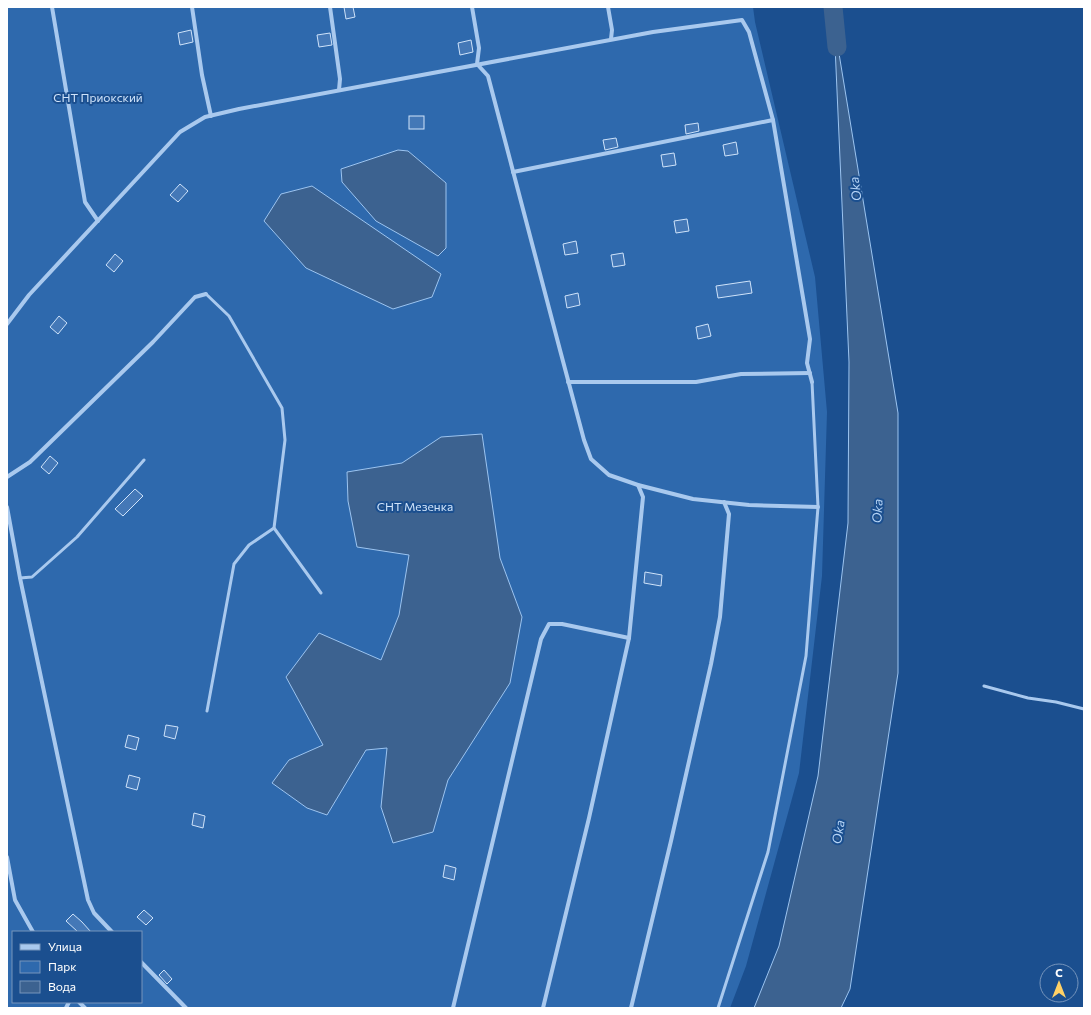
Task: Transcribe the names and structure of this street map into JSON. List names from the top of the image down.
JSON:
{
  "water": ["Oka"],
  "parks": ["СНТ Приокский", "СНТ Мезенка"],
  "legend": ["Улица", "Парк", "Вода"],
  "north": "top"
}
